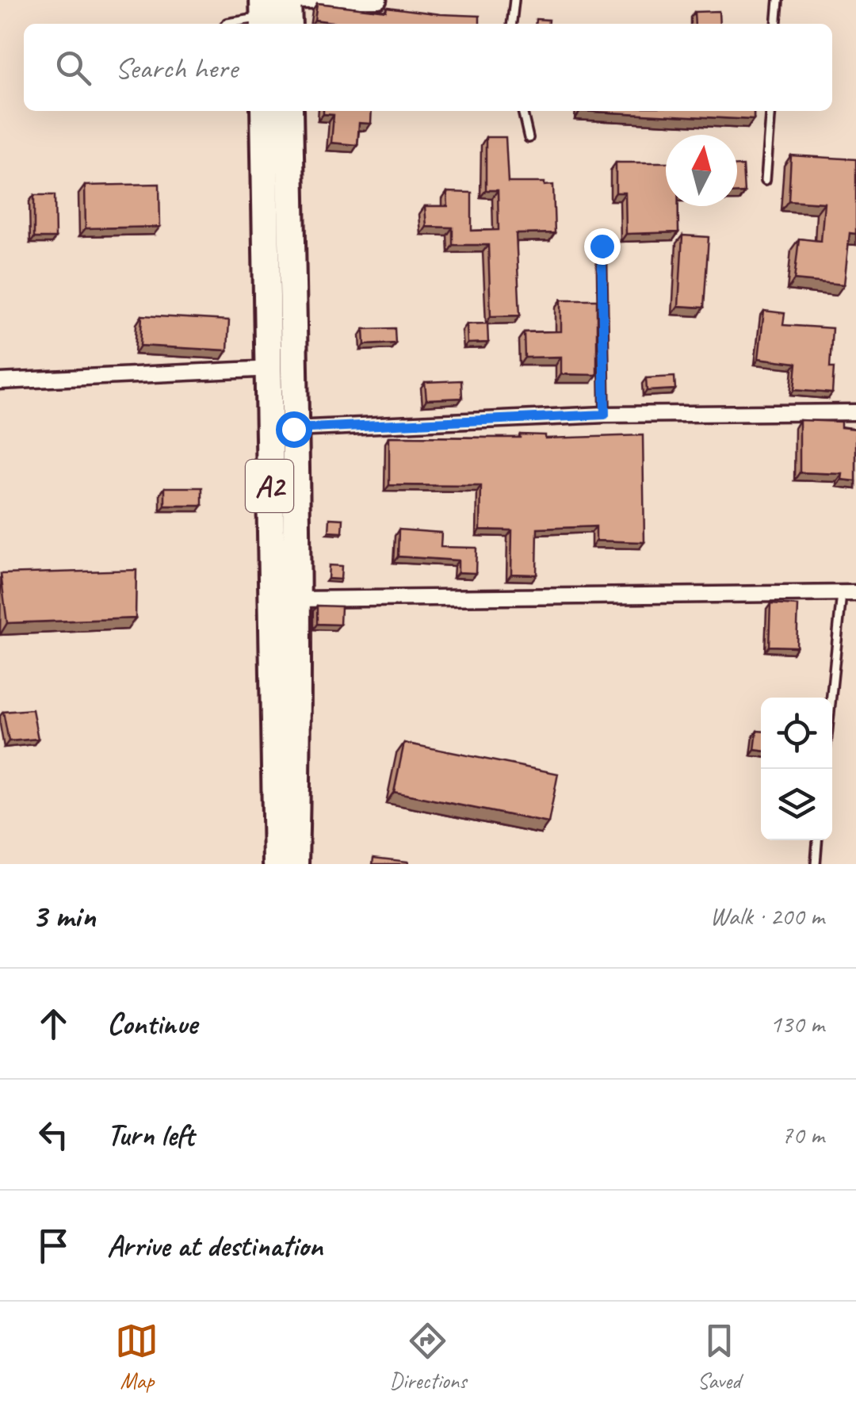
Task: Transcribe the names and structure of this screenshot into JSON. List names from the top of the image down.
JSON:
{
  "streets": {
    "highway": ["A2"]
  },
  "north": "top",
  "page": {
    "search": "Search here",
    "heading": ["3 min", "Walk · 200 m"],
    "list": [
      ["Continue", "130 m"],
      ["Turn left", "70 m"],
      "Arrive at destination"
    ],
    "nav": ["Map", "Directions", "Saved"]
  }
}
